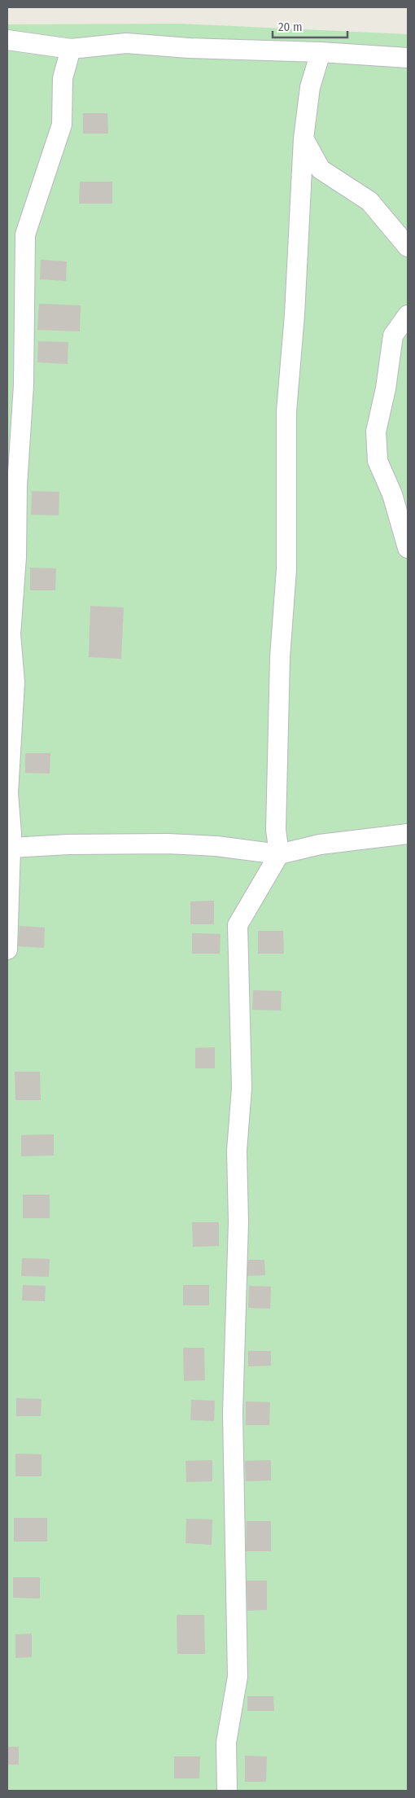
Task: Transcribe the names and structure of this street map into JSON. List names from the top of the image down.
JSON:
{
  "scale_bar": "20 m"
}
